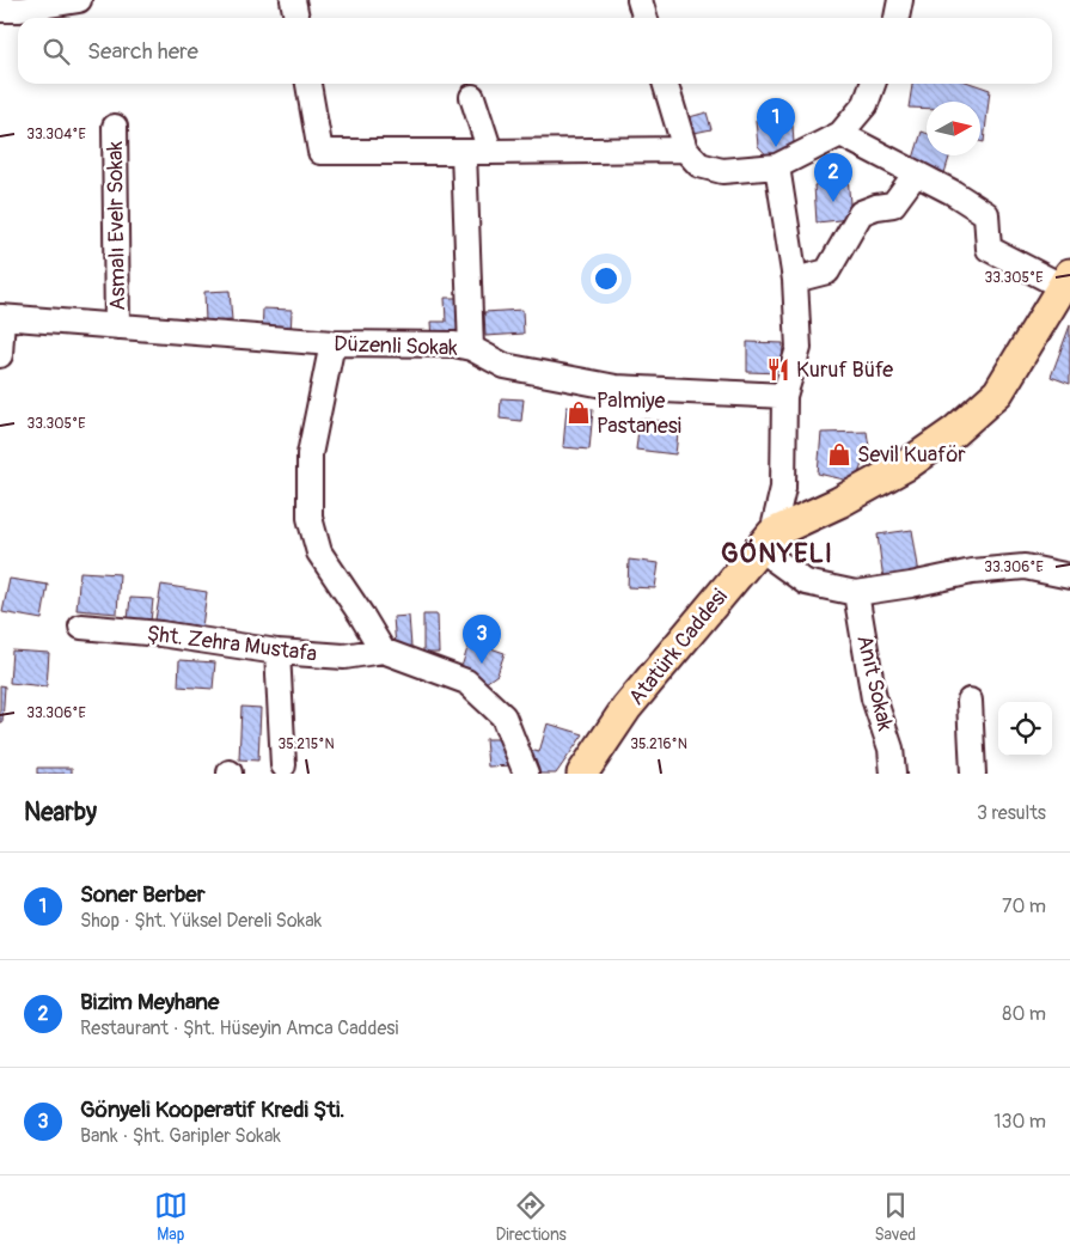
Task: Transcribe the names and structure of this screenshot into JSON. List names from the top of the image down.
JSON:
{
  "streets": {
    "main road": ["Atatürk Caddesi"],
    "street": [
      "Asmalı Evelr Sokak",
      "Düzenli Sokak",
      "Şht. Zehra Mustafa",
      "Anıt Sokak"
    ]
  },
  "crossings": [
    ["Asmalı Evelr Sokak", "Düzenli Sokak"]
  ],
  "districts": ["GÖNYELI"],
  "places": {
    "restaurant": ["Kuruf Büfe"],
    "shop": ["Palmiye Pastanesi", "Sevil Kuaför"]
  },
  "north": "right",
  "page": {
    "search": "Search here",
    "pins": ["1", "2", "3"],
    "heading": ["Nearby", "3 results"],
    "list": [
      {
        "mark": "1",
        "name": "Soner Berber",
        "note": "Shop · Şht. Yüksel Dereli Sokak",
        "value": "70 m"
      },
      {
        "mark": "2",
        "name": "Bizim Meyhane",
        "note": "Restaurant · Şht. Hüseyin Amca Caddesi",
        "value": "80 m"
      },
      {
        "mark": "3",
        "name": "Gönyeli Kooperatif Kredi Şti.",
        "note": "Bank · Şht. Garipler Sokak",
        "value": "130 m"
      }
    ],
    "nav": ["Map", "Directions", "Saved"]
  },
  "coordinates": [
    "33.304°E",
    "33.305°E",
    "33.306°E",
    "35.215°N",
    "35.216°N"
  ]
}
